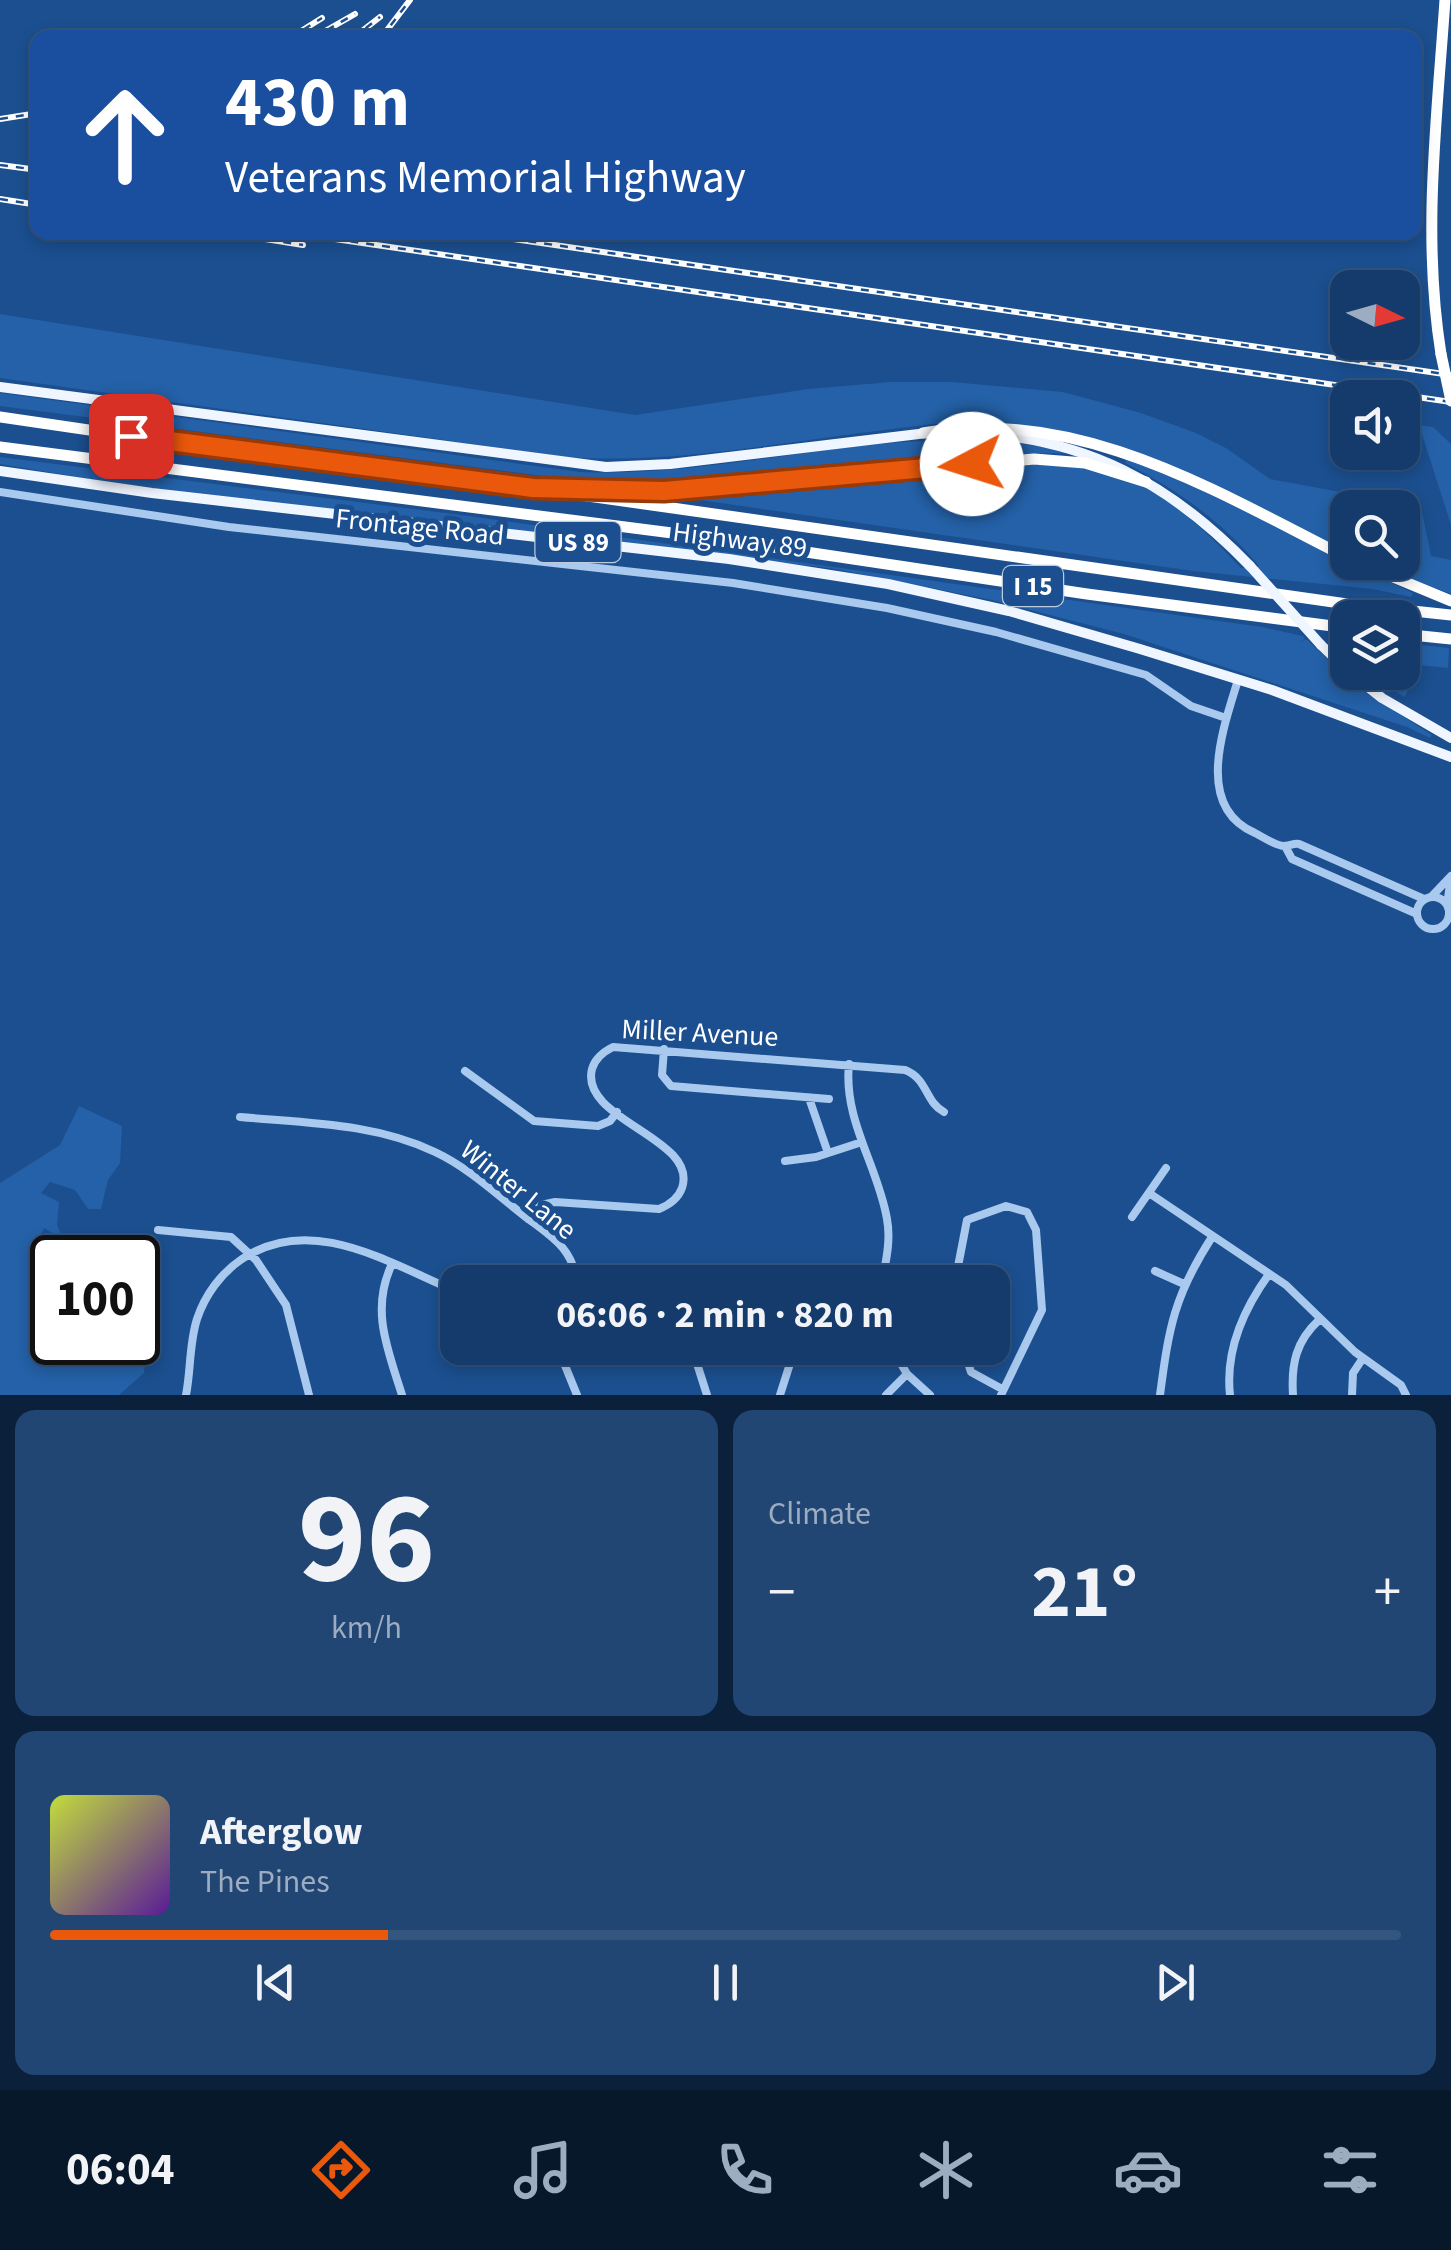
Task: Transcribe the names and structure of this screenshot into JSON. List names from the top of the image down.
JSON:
{
  "streets": {
    "highway": ["I 15"],
    "main road": ["Highway 89", "US 89"],
    "street": ["Frontage Road", "Miller Avenue", "Winter Lane"]
  },
  "crossings": [
    ["Miller Avenue", "Winter Lane"]
  ],
  "north": "right",
  "page": {
    "turn": ["430 m", "Veterans Memorial Highway"],
    "limit": "100",
    "trip": "06:06 · 2 min · 820 m",
    "tile": [
      ["96", "km/h"],
      "Climate"
    ],
    "heat": ["−", "21°", "+"],
    "song": ["Afterglow", "The Pines"],
    "tabs": "06:04"
  }
}
